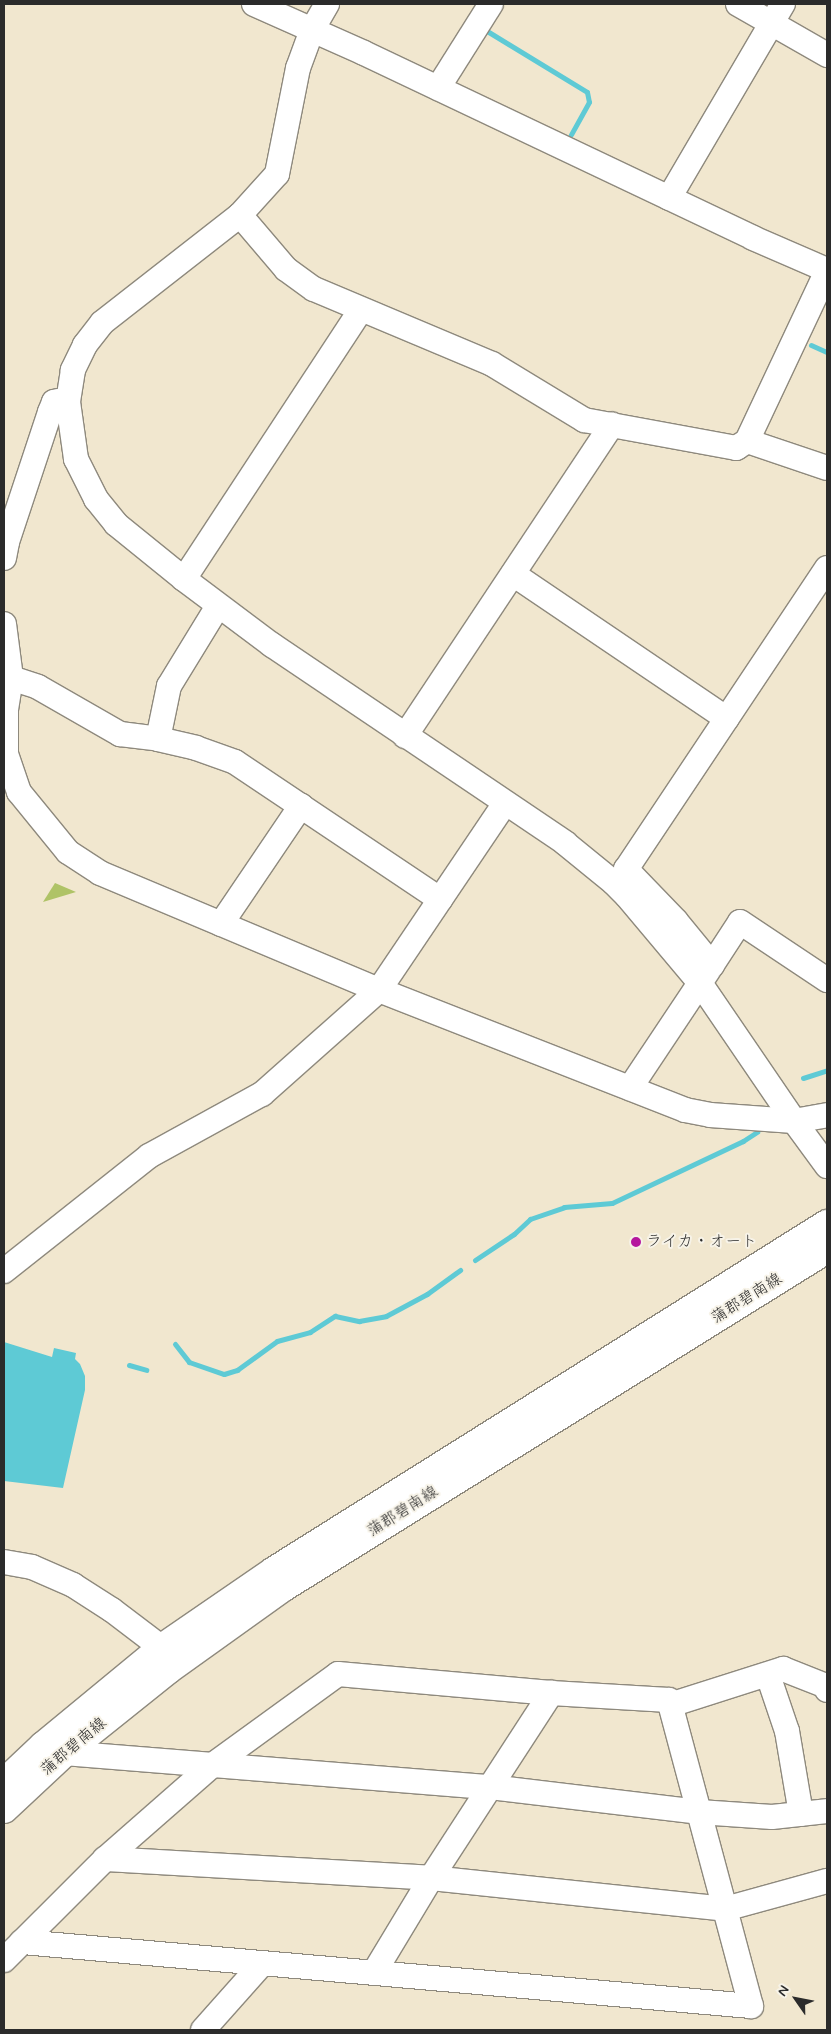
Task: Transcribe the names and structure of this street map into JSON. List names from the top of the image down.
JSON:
{
  "streets": {
    "main road": ["蒲郡碧南線"]
  },
  "places": ["ライカ・オート"],
  "north": "top left"
}
